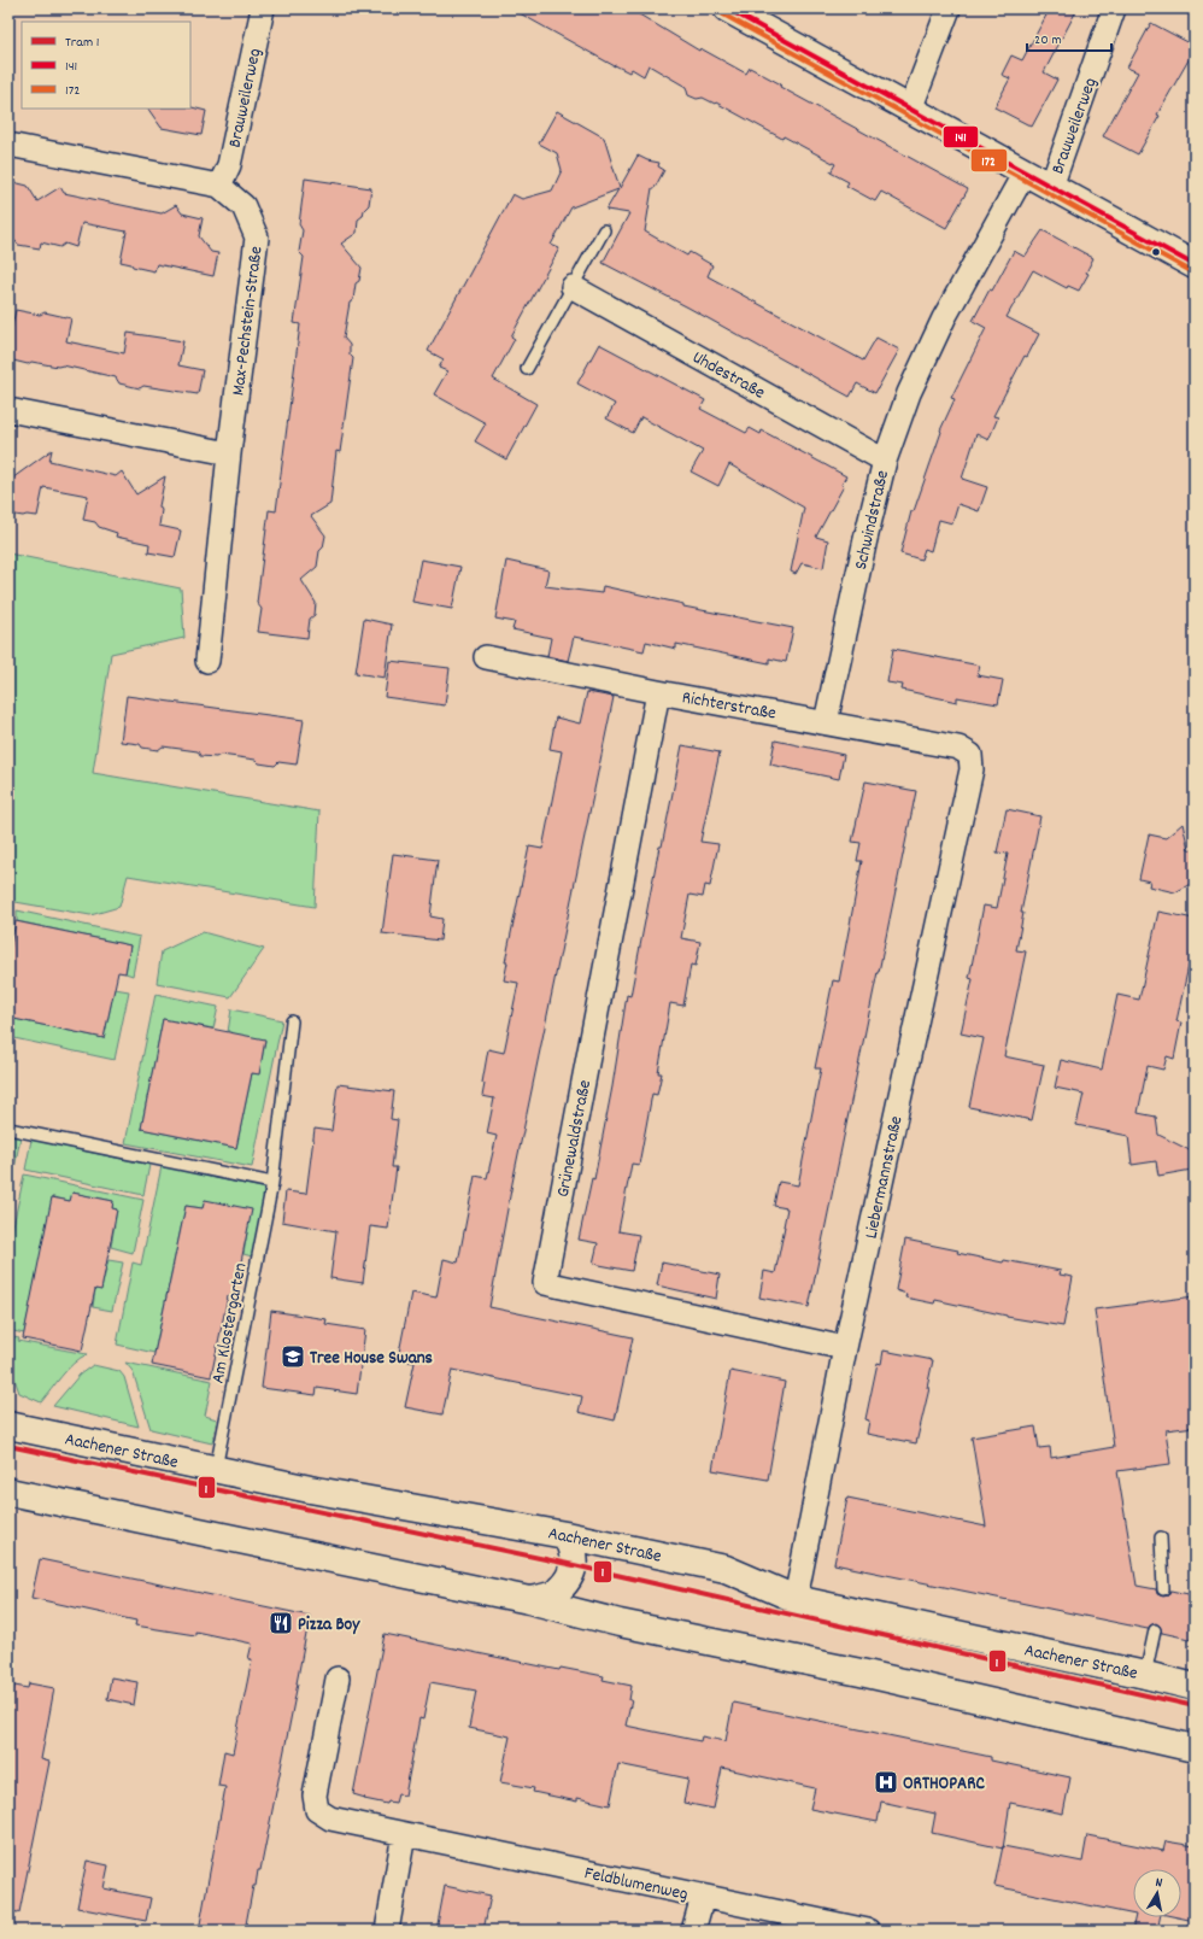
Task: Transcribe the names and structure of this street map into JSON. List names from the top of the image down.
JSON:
{
  "streets": {
    "main road": ["Brauweilerweg", "Aachener Straße"],
    "street": [
      "Max-Pechstein-Straße",
      "Uhdestraße",
      "Schwindstraße",
      "Richterstraße",
      "Grünewaldstraße",
      "Liebermannstraße",
      "Feldblumenweg"
    ],
    "lane": ["Am Klostergarten"]
  },
  "crossings": [
    ["Brauweilerweg", "Max-Pechstein-Straße"],
    ["Brauweilerweg", "Schwindstraße"],
    ["Uhdestraße", "Schwindstraße"],
    ["Schwindstraße", "Richterstraße"],
    ["Richterstraße", "Grünewaldstraße"],
    ["Richterstraße", "Liebermannstraße"],
    ["Grünewaldstraße", "Liebermannstraße"],
    ["Liebermannstraße", "Aachener Straße"],
    ["Am Klostergarten", "Aachener Straße"]
  ],
  "places": {
    "school or university": ["Tree House Swans"],
    "restaurant": ["Pizza Boy"],
    "hospital": ["ORTHOPARC"]
  },
  "lines": ["transit line 141", "transit line 172", "tram line 1"],
  "legend": ["Tram 1", "141", "172"],
  "scale_bar": "20 m",
  "north": "top"
}
